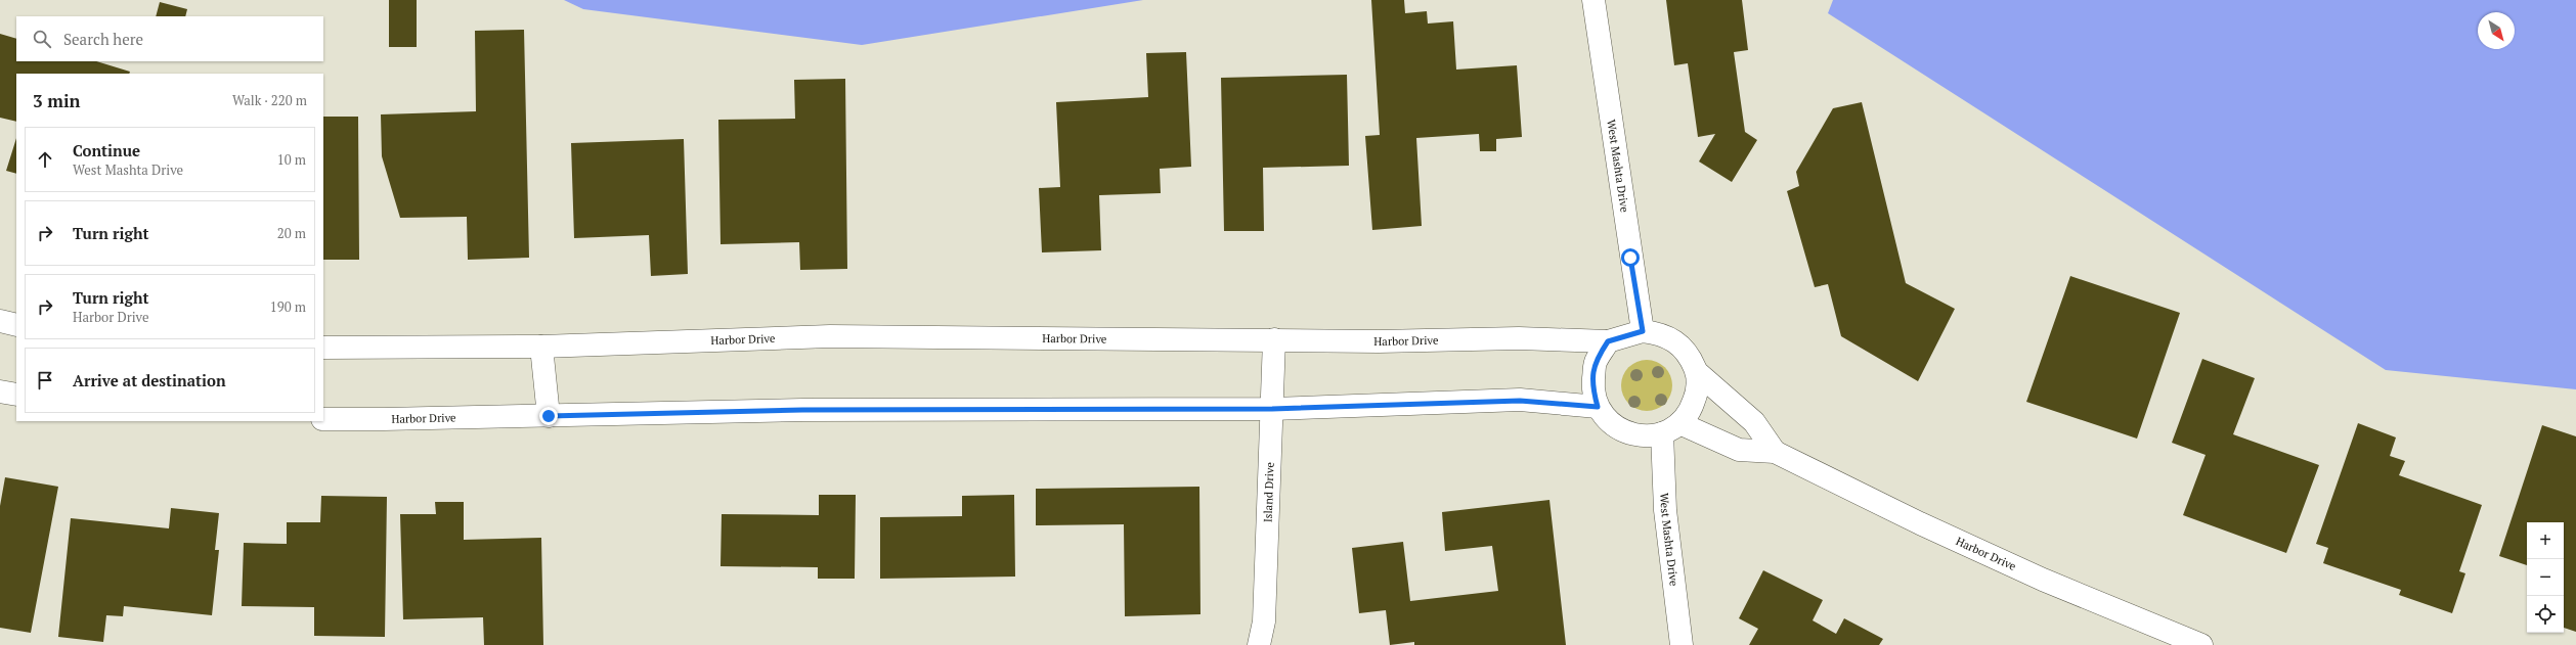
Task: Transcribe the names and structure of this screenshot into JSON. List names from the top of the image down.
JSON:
{
  "streets": {
    "street": ["West Mashta Drive", "Harbor Drive", "Island Drive"]
  },
  "crossings": [
    ["West Mashta Drive", "Harbor Drive"],
    ["Harbor Drive", "Island Drive"]
  ],
  "north": "bottom right",
  "page": {
    "search": "Search here",
    "heading": ["3 min", "Walk · 220 m"],
    "list": [
      ["Continue", "West Mashta Drive", "10 m"],
      ["Turn right", "20 m"],
      ["Turn right", "Harbor Drive", "190 m"],
      "Arrive at destination"
    ],
    "map_buttons": ["+", "−"]
  }
}
